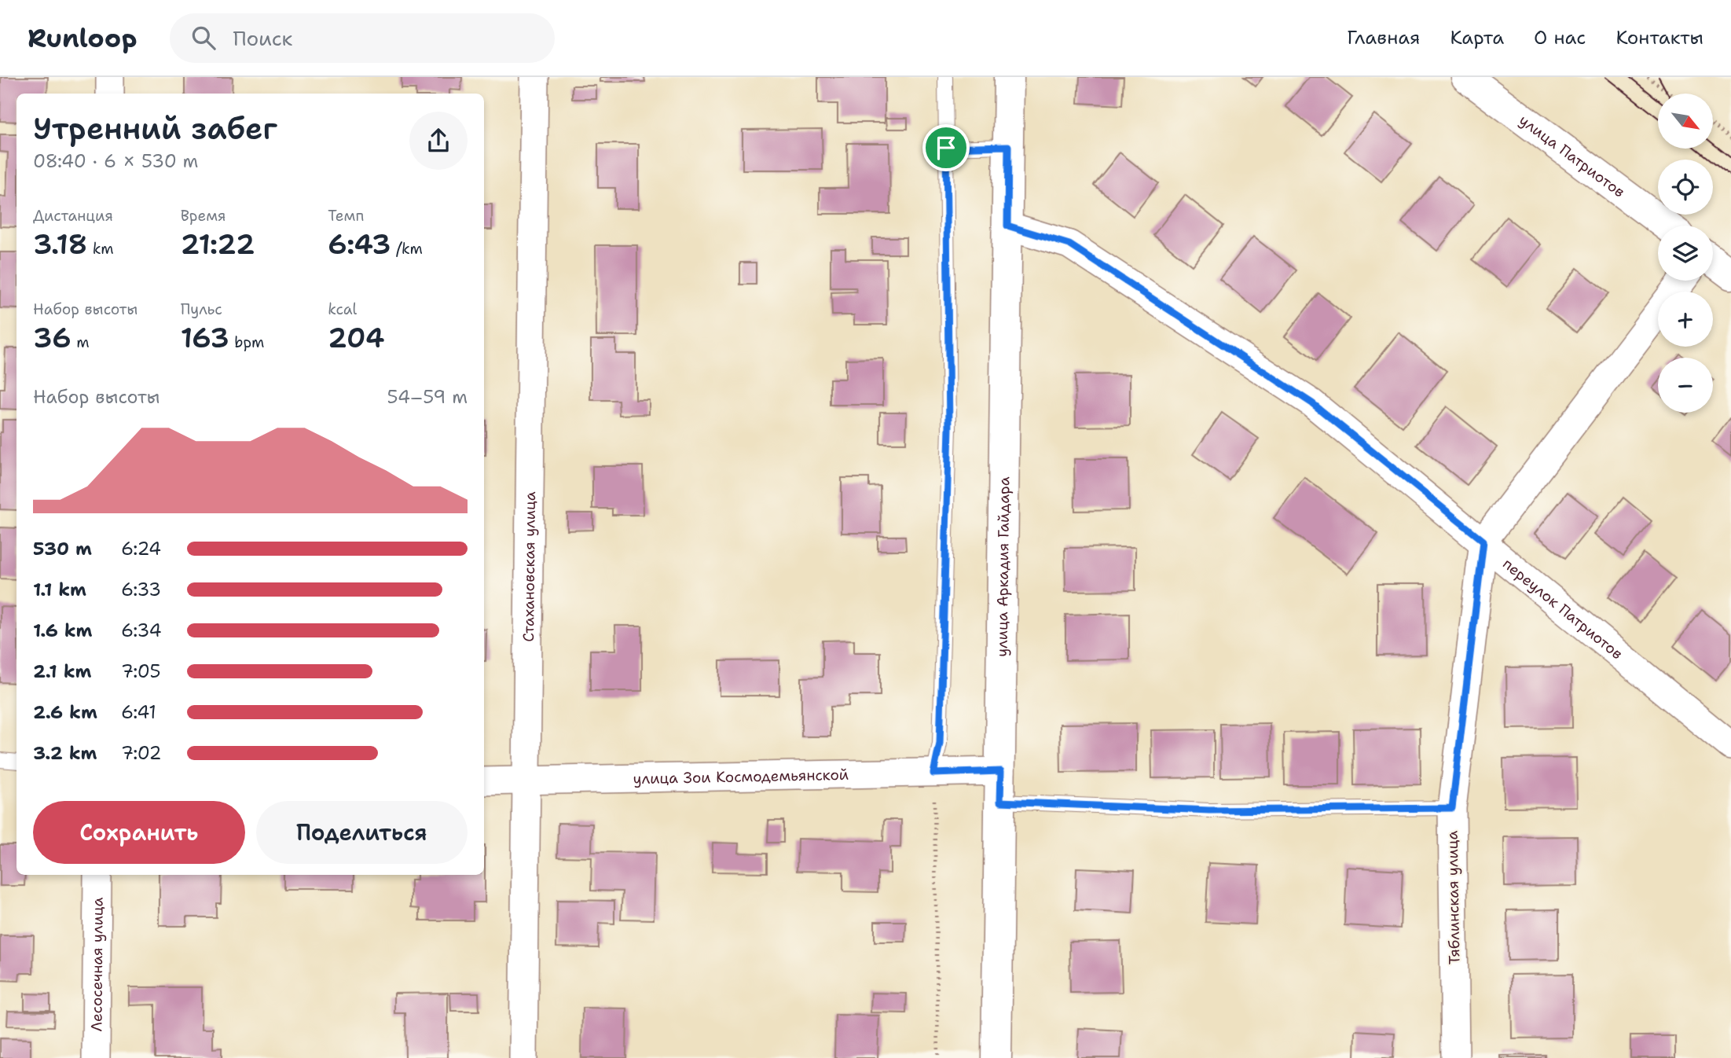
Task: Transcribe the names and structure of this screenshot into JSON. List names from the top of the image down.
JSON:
{
  "streets": {
    "main road": ["улица Патриотов", "улица Аркадия Гайдара"],
    "street": [
      "Стахановская улица",
      "переулок Патриотов",
      "улица Зои Космодемьянской",
      "Тяблинская улица",
      "Лесосечная улица"
    ]
  },
  "crossings": [
    ["Стахановская улица", "улица Зои Космодемьянской"],
    ["улица Аркадия Гайдара", "переулок Патриотов"],
    ["улица Аркадия Гайдара", "улица Зои Космодемьянской"],
    ["переулок Патриотов", "Тяблинская улица"]
  ],
  "north": "bottom right",
  "page": {
    "header": "Runloop",
    "search": "Поиск",
    "nav": [
      "Главная",
      "Карта",
      "О нас",
      "Контакты"
    ],
    "map_buttons": ["+", "−"],
    "heading": ["Утренний забег", "08:40 · 6 × 530 m"],
    "stats": [
      ["Дистанция", "3.18 km"],
      ["Время", "21:22"],
      ["Темп", "6:43 /km"],
      ["Набор высоты", "36 m"],
      ["Пульс", "163 bpm"],
      ["kcal", "204"]
    ],
    "chart": ["Набор высоты", "54–59 m"],
    "list": [
      {
        "name": "530 m",
        "note": "6:24"
      },
      {
        "name": "1.1 km",
        "note": "6:33"
      },
      {
        "name": "1.6 km",
        "note": "6:34"
      },
      {
        "name": "2.1 km",
        "note": "7:05"
      },
      {
        "name": "2.6 km",
        "note": "6:41"
      },
      {
        "name": "3.2 km",
        "note": "7:02"
      }
    ],
    "buttons": ["Сохранить", "Поделиться"]
  }
}
